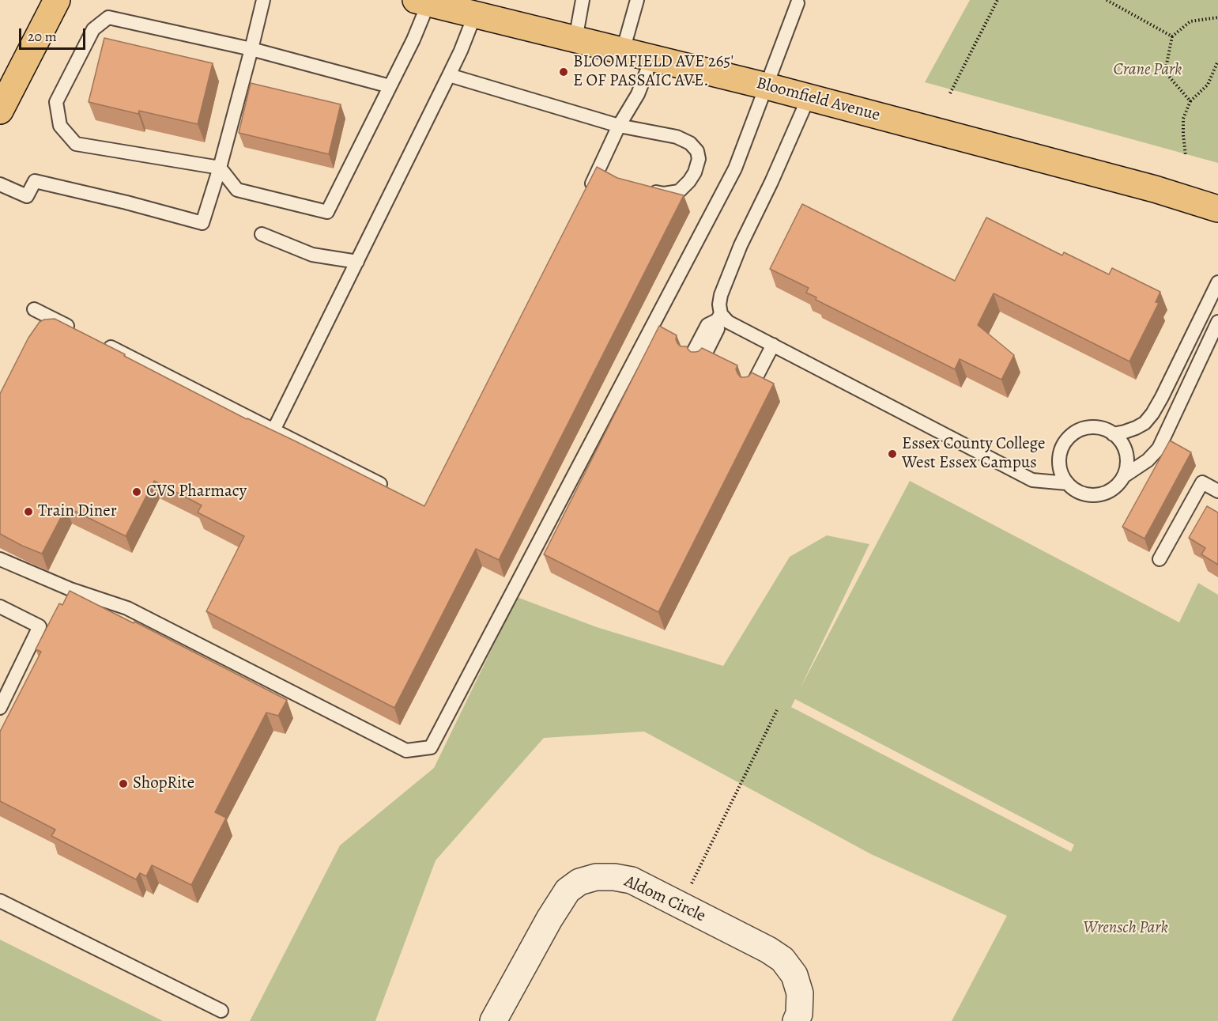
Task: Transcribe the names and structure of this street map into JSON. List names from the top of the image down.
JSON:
{
  "streets": {
    "main road": ["Bloomfield Avenue"],
    "street": ["Aldom Circle"]
  },
  "parks": ["Crane Park", "Wrensch Park"],
  "places": [
    "BLOOMFIELD AVE 265' E OF PASSAIC AVE.",
    "Essex County College West Essex Campus",
    "CVS Pharmacy",
    "Train Diner",
    "ShopRite"
  ],
  "scale_bar": "20 m"
}
